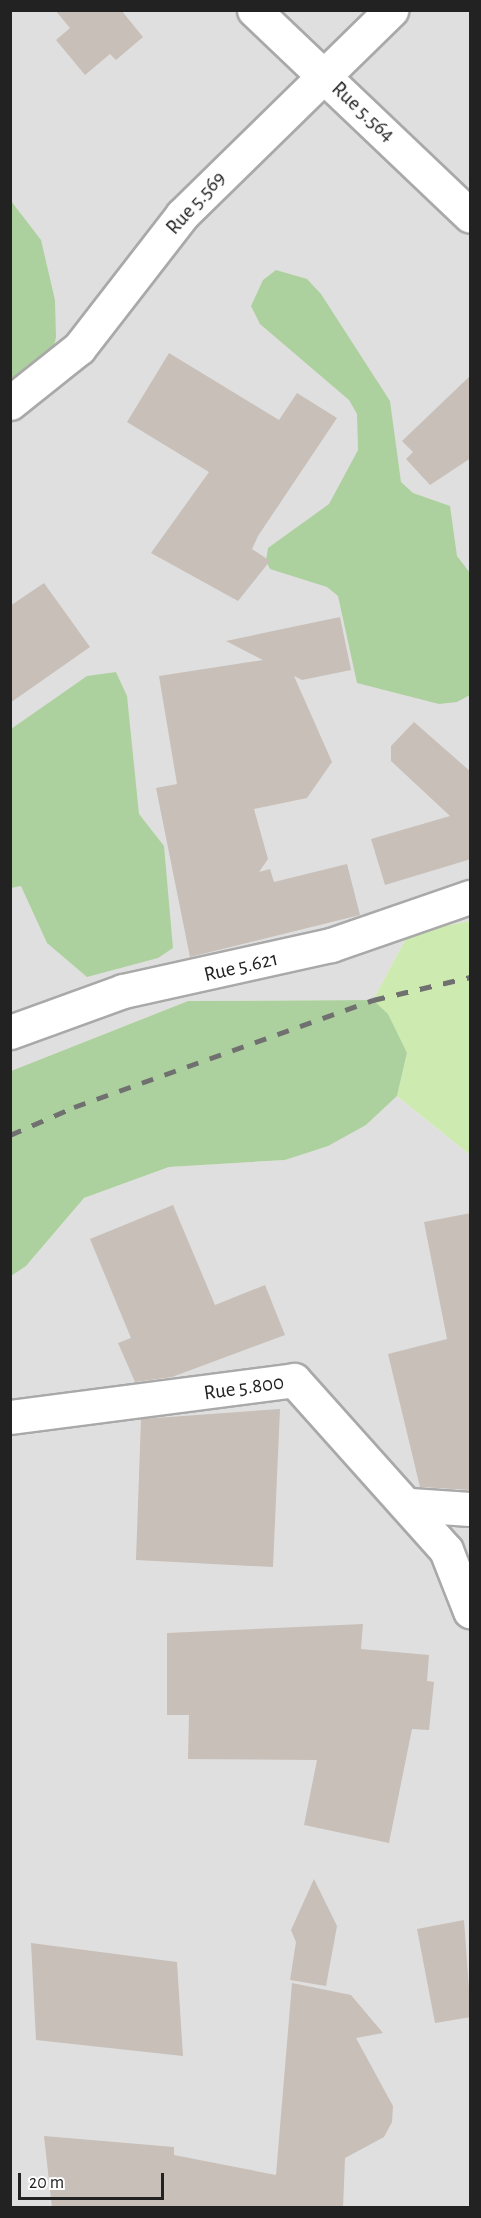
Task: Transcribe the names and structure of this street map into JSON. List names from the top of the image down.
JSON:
{
  "streets": {
    "street": [
      "Rue 5.564",
      "Rue 5.569",
      "Rue 5.621",
      "Rue 5.800"
    ]
  },
  "crossings": [
    ["Rue 5.564", "Rue 5.569"]
  ],
  "scale_bar": "20 m"
}
